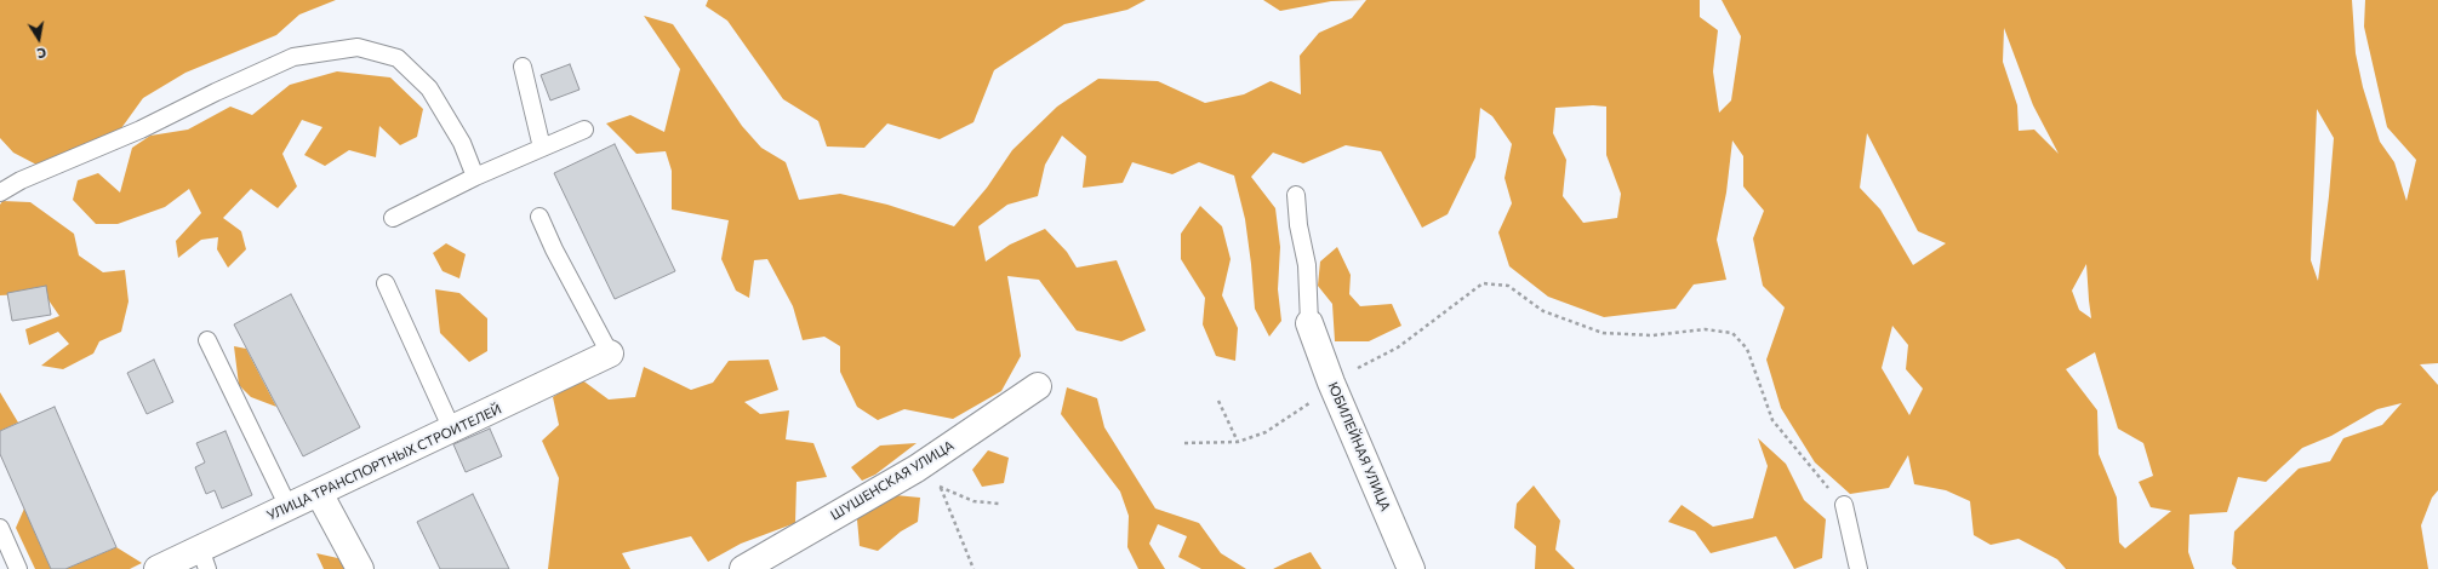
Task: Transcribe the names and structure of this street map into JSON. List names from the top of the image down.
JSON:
{
  "streets": {
    "street": ["ЮБИЛЕЙНАЯ УЛИЦА", "УЛИЦА ТРАНСПОРТНЫХ СТРОИТЕЛЕЙ", "ШУШЕНСКАЯ УЛИЦА"]
  },
  "north": "bottom"
}
